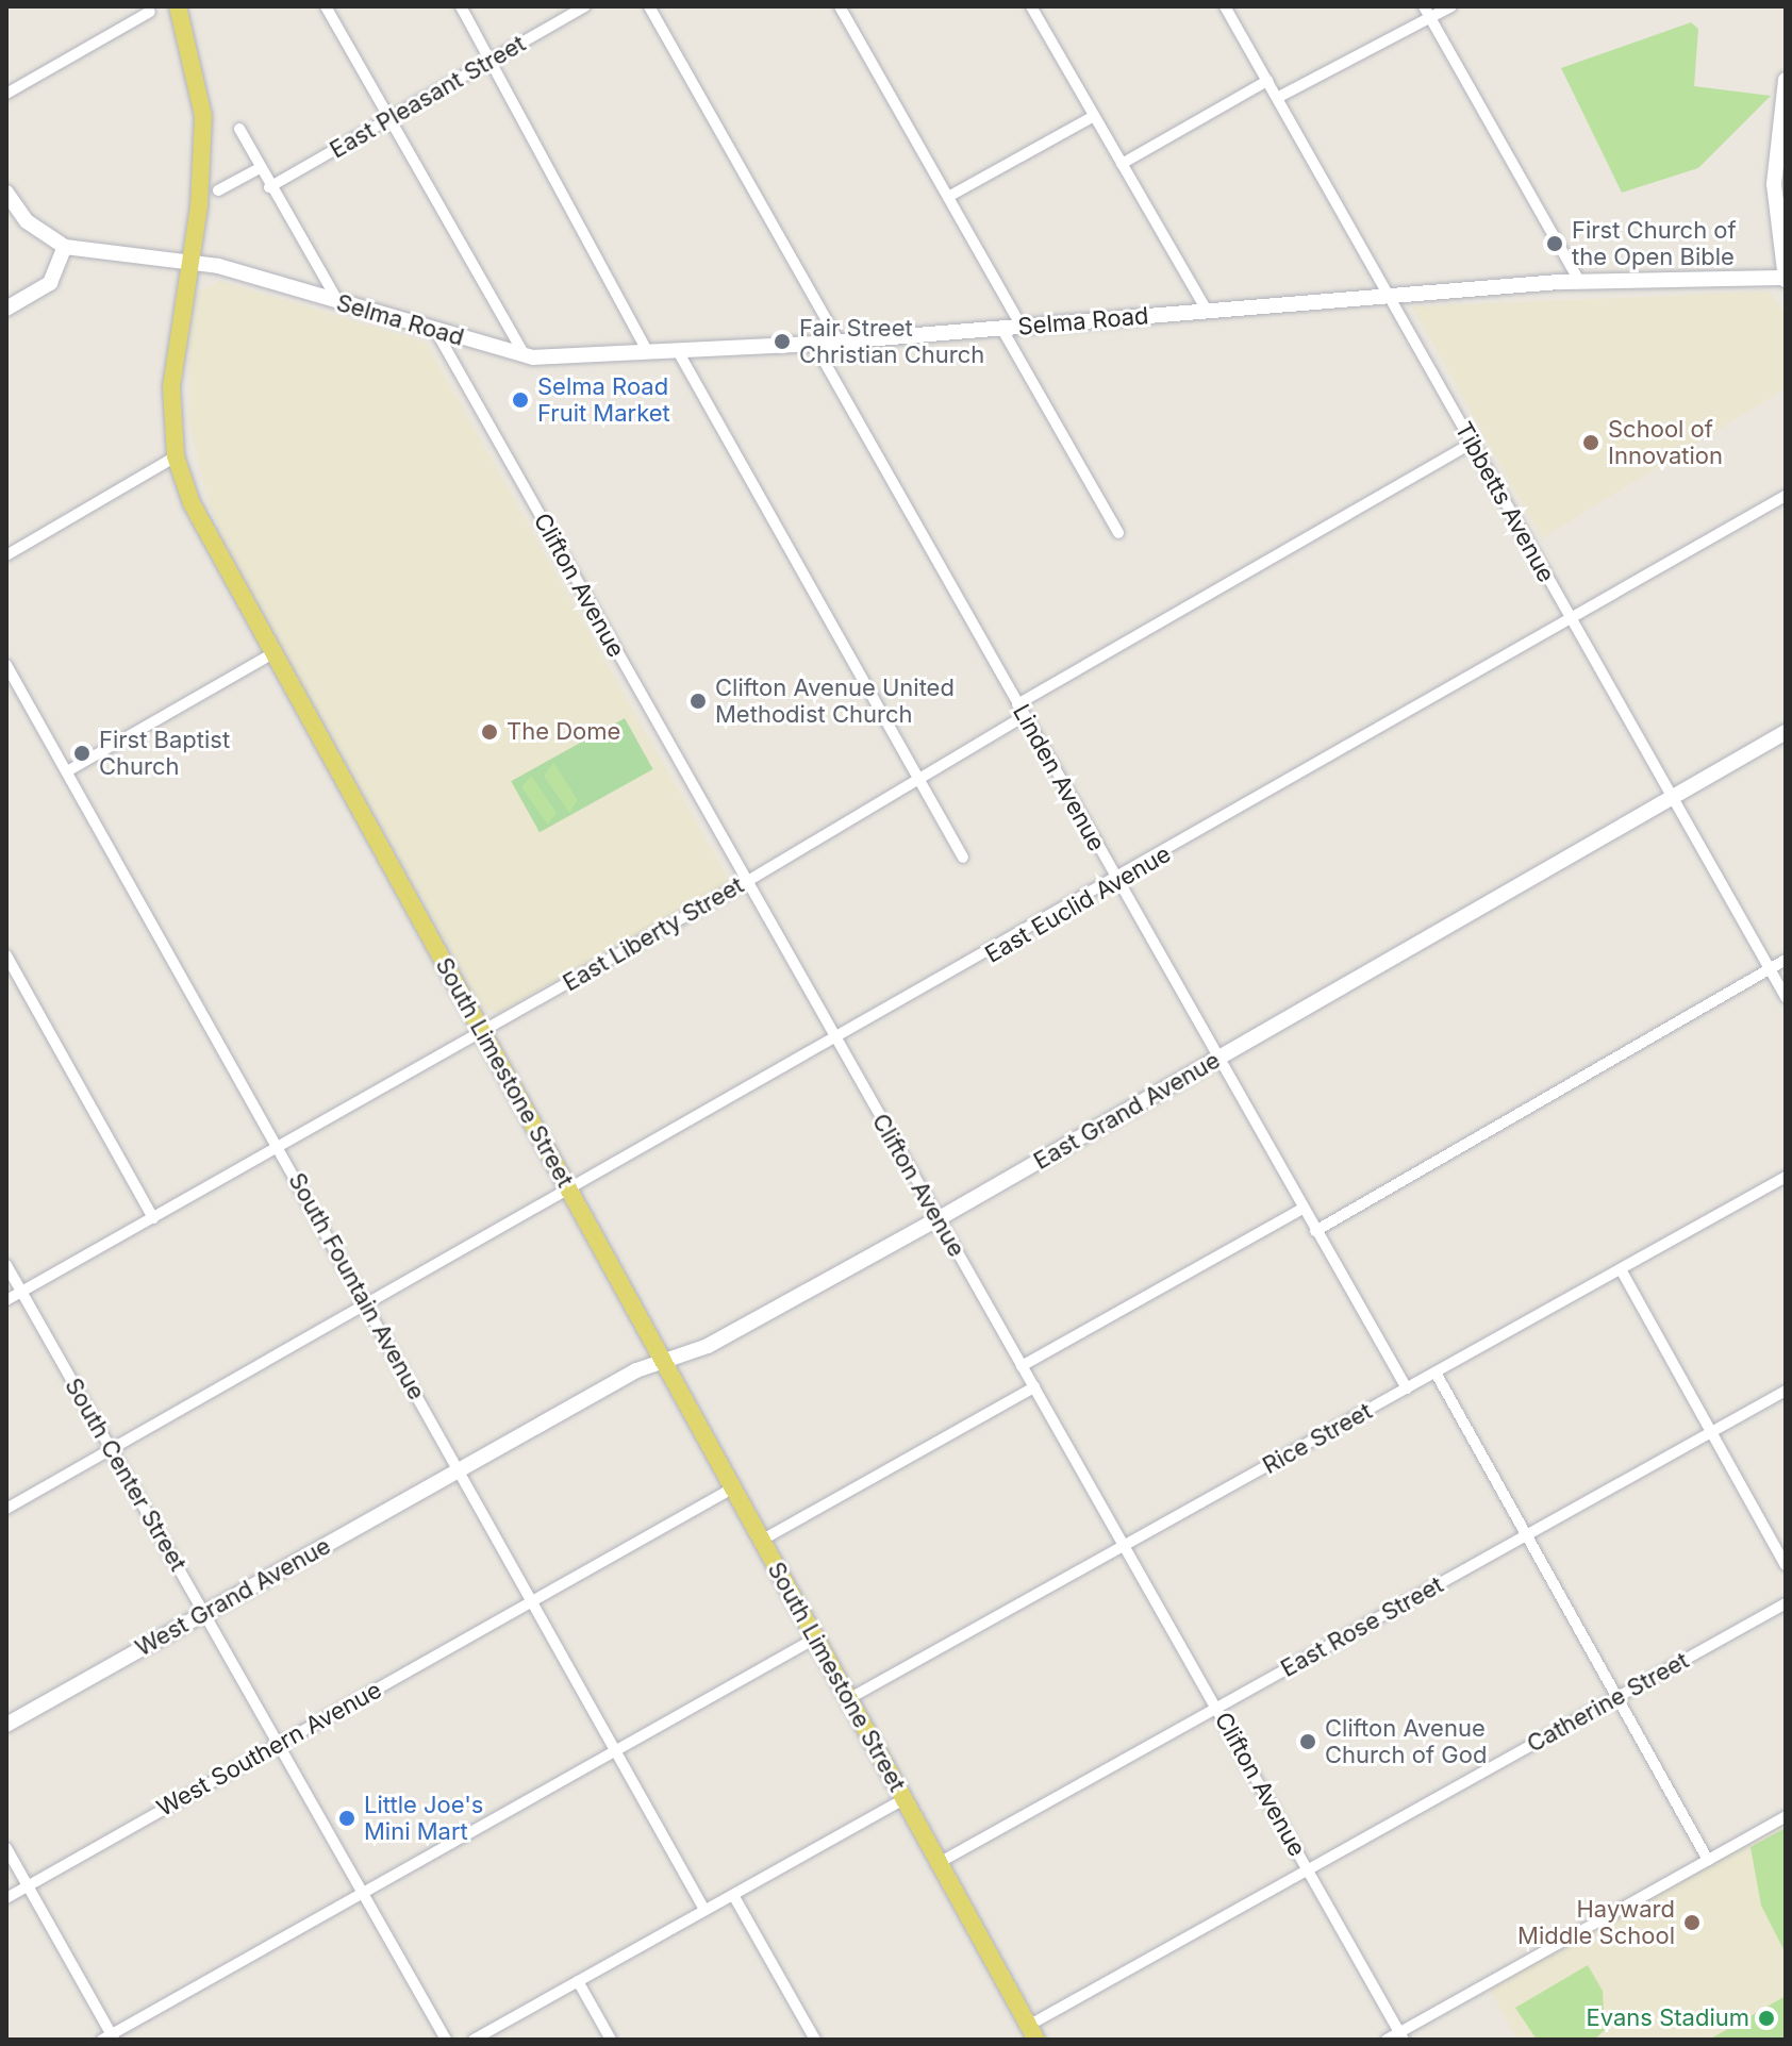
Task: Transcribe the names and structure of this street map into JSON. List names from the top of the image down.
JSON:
{
  "streets": {
    "main road": ["South Limestone Street"],
    "street": [
      "East Pleasant Street",
      "Selma Road",
      "Tibbetts Avenue",
      "Clifton Avenue",
      "Linden Avenue",
      "East Euclid Avenue",
      "East Liberty Street",
      "East Grand Avenue",
      "South Fountain Avenue",
      "Rice Street",
      "South Center Street",
      "West Grand Avenue",
      "East Rose Street",
      "Catherine Street",
      "West Southern Avenue"
    ]
  },
  "crossings": [
    ["Selma Road", "Tibbetts Avenue"],
    ["Selma Road", "Clifton Avenue"],
    ["Selma Road", "Linden Avenue"],
    ["Selma Road", "South Limestone Street"],
    ["Tibbetts Avenue", "East Euclid Avenue"],
    ["Tibbetts Avenue", "East Grand Avenue"],
    ["Clifton Avenue", "East Euclid Avenue"],
    ["Clifton Avenue", "East Liberty Street"],
    ["Clifton Avenue", "East Grand Avenue"],
    ["Clifton Avenue", "Rice Street"],
    ["Clifton Avenue", "East Rose Street"],
    ["Clifton Avenue", "Catherine Street"],
    ["Linden Avenue", "East Euclid Avenue"],
    ["Linden Avenue", "East Liberty Street"],
    ["Linden Avenue", "East Grand Avenue"],
    ["Linden Avenue", "Rice Street"],
    ["East Euclid Avenue", "South Limestone Street"],
    ["East Euclid Avenue", "South Fountain Avenue"],
    ["East Euclid Avenue", "South Center Street"],
    ["East Liberty Street", "South Limestone Street"],
    ["East Liberty Street", "South Fountain Avenue"],
    ["East Liberty Street", "South Center Street"],
    ["South Limestone Street", "East Grand Avenue"],
    ["South Limestone Street", "Rice Street"],
    ["South Limestone Street", "East Rose Street"],
    ["South Limestone Street", "Catherine Street"],
    ["South Limestone Street", "West Southern Avenue"],
    ["East Grand Avenue", "South Fountain Avenue"],
    ["East Grand Avenue", "West Grand Avenue"],
    ["South Fountain Avenue", "West Grand Avenue"],
    ["South Fountain Avenue", "West Southern Avenue"],
    ["South Center Street", "West Grand Avenue"],
    ["South Center Street", "West Southern Avenue"]
  ],
  "places": [
    "First Church of the Open Bible",
    "Fair Street Christian Church",
    "Selma Road Fruit Market",
    "School of Innovation",
    "Clifton Avenue United Methodist Church",
    "The Dome",
    "First Baptist Church",
    "Clifton Avenue Church of God",
    "Little Joe's Mini Mart",
    "Hayward Middle School",
    "Evans Stadium"
  ]
}
